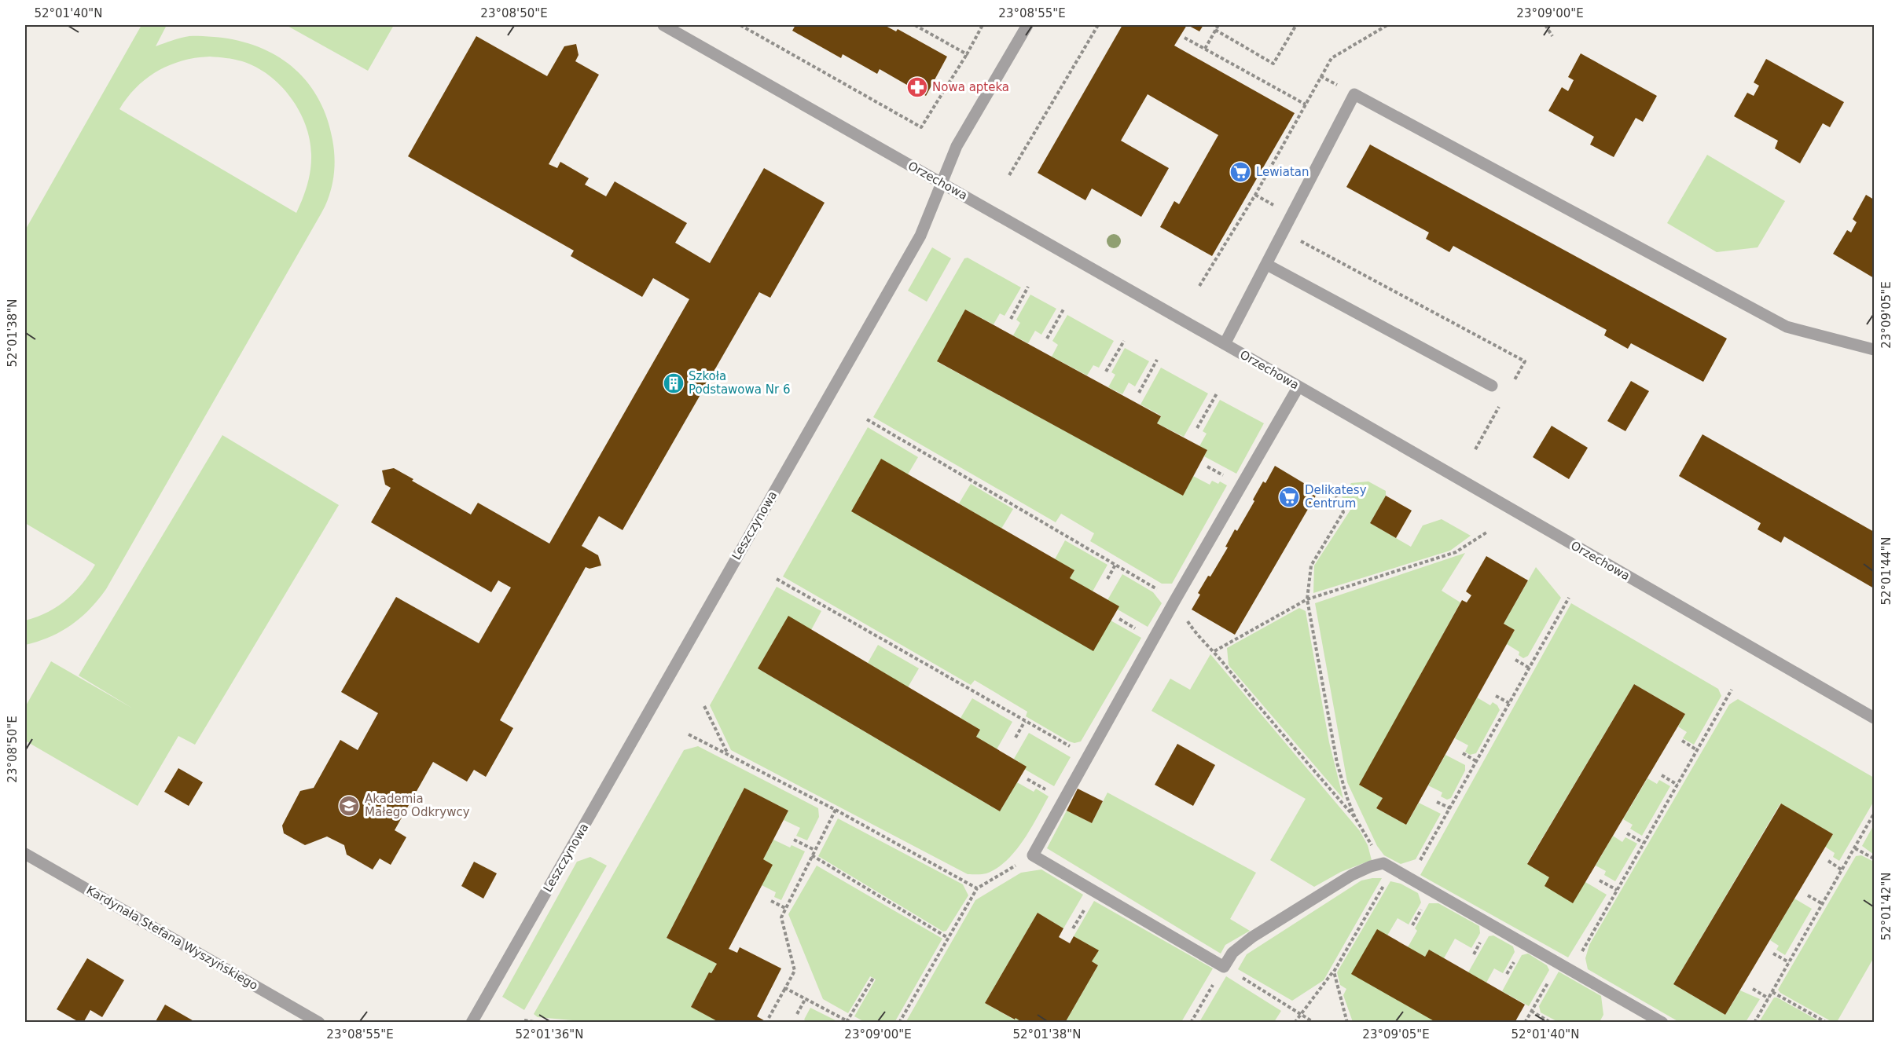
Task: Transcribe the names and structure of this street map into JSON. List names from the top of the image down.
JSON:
{
  "streets": {
    "street": ["Orzechowa", "Leszczynowa", "Kardynała Stefana Wyszyńskiego"]
  },
  "crossings": [
    ["Orzechowa", "Leszczynowa"]
  ],
  "places": {
    "pharmacy": ["Nowa apteka"],
    "supermarket": ["Lewiatan", "Delikatesy Centrum"],
    "building": ["Szkoła Podstawowa Nr 6"],
    "school or university": ["Akademia Małego Odkrywcy"]
  },
  "coordinates": [
    "52°01'40\"N",
    "23°08'50\"E",
    "23°08'55\"E",
    "23°09'00\"E",
    "23°09'05\"E",
    "52°01'38\"N",
    "52°01'44\"N",
    "52°01'42\"N",
    "52°01'36\"N"
  ]
}
